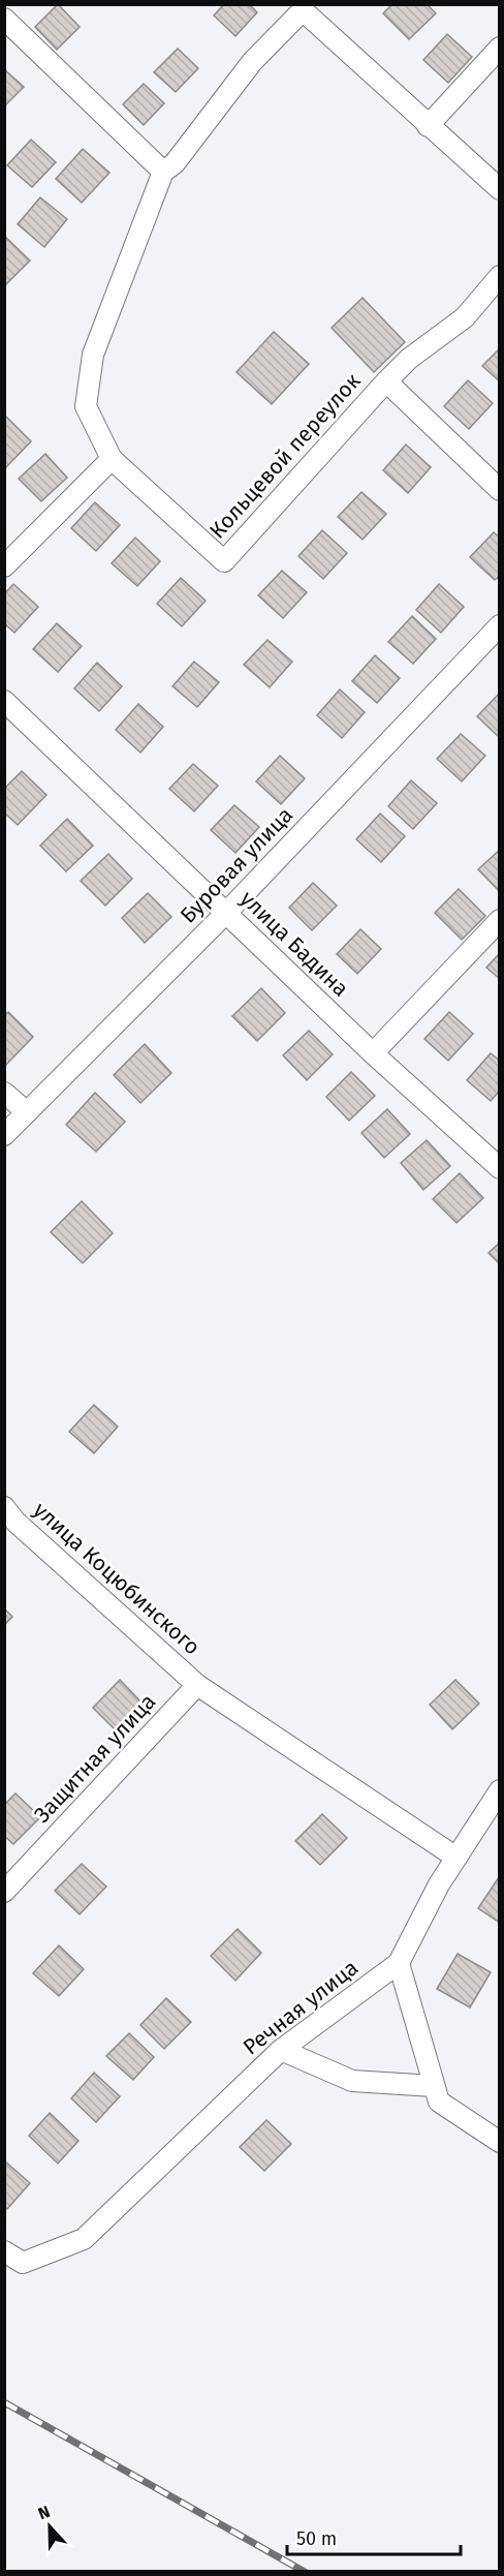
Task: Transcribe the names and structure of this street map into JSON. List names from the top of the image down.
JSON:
{
  "streets": {
    "street": [
      "Кольцевой переулок",
      "Буровая улица",
      "улица Бадина",
      "улица Коцюбинского",
      "Защитная улица",
      "Речная улица"
    ]
  },
  "crossings": [
    ["Буровая улица", "улица Бадина"],
    ["улица Коцюбинского", "Защитная улица"],
    ["улица Коцюбинского", "Речная улица"]
  ],
  "scale_bar": "50 m",
  "north": "top"
}
